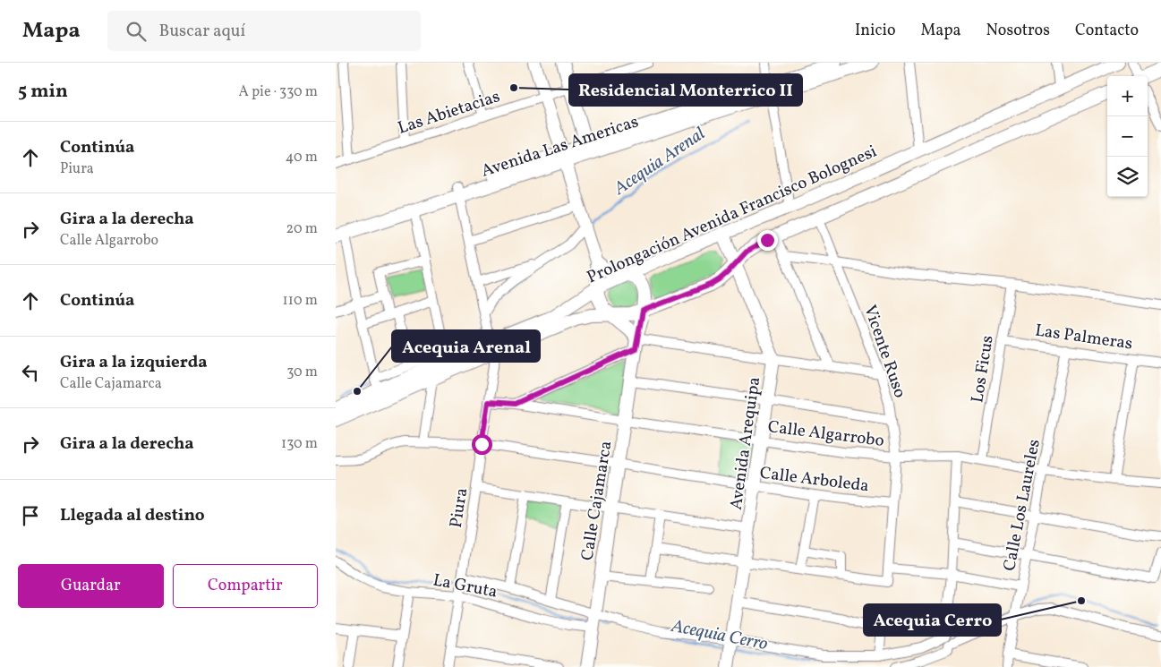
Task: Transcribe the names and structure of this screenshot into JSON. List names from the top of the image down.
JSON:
{
  "streets": {
    "main road": [
      "Avenida Las Americas",
      "Prolongación Avenida Francisco Bolognesi",
      "Avenida Arequipa",
      "Calle Cajamarca"
    ],
    "street": [
      "Las Abietacias",
      "Las Palmeras",
      "Vicente Ruso",
      "Los Ficus",
      "Calle Algarrobo",
      "Calle Arboleda",
      "Calle Los Laureles",
      "Piura",
      "La Gruta"
    ]
  },
  "crossings": [
    ["Avenida Las Americas", "Piura"],
    ["Prolongación Avenida Francisco Bolognesi", "Vicente Ruso"],
    ["Prolongación Avenida Francisco Bolognesi", "Avenida Arequipa"],
    ["Prolongación Avenida Francisco Bolognesi", "Calle Cajamarca"],
    ["Prolongación Avenida Francisco Bolognesi", "Piura"],
    ["Las Palmeras", "Los Ficus"],
    ["Las Palmeras", "Calle Los Laureles"],
    ["Vicente Ruso", "Calle Algarrobo"],
    ["Vicente Ruso", "Calle Arboleda"],
    ["Los Ficus", "Calle Algarrobo"],
    ["Calle Algarrobo", "Avenida Arequipa"],
    ["Calle Algarrobo", "Calle Cajamarca"],
    ["Calle Algarrobo", "Calle Los Laureles"],
    ["Calle Algarrobo", "Piura"],
    ["Avenida Arequipa", "Calle Arboleda"],
    ["Calle Arboleda", "Calle Cajamarca"],
    ["Calle Arboleda", "Piura"],
    ["Calle Cajamarca", "La Gruta"],
    ["Piura", "La Gruta"]
  ],
  "water": ["Acequia Arenal", "Acequia Cerro"],
  "places": ["Residencial Monterrico II", "Acequia Arenal", "Acequia Cerro"],
  "page": {
    "header": "Mapa",
    "search": "Buscar aquí",
    "nav": [
      "Inicio",
      "Mapa",
      "Nosotros",
      "Contacto"
    ],
    "heading": ["5 min", "A pie · 330 m"],
    "map_buttons": ["+", "−"],
    "list": [
      ["Continúa", "Piura", "40 m"],
      ["Gira a la derecha", "Calle Algarrobo", "20 m"],
      ["Continúa", "110 m"],
      ["Gira a la izquierda", "Calle Cajamarca", "30 m"],
      ["Gira a la derecha", "130 m"],
      "Llegada al destino"
    ],
    "buttons": ["Guardar", "Compartir"]
  }
}
